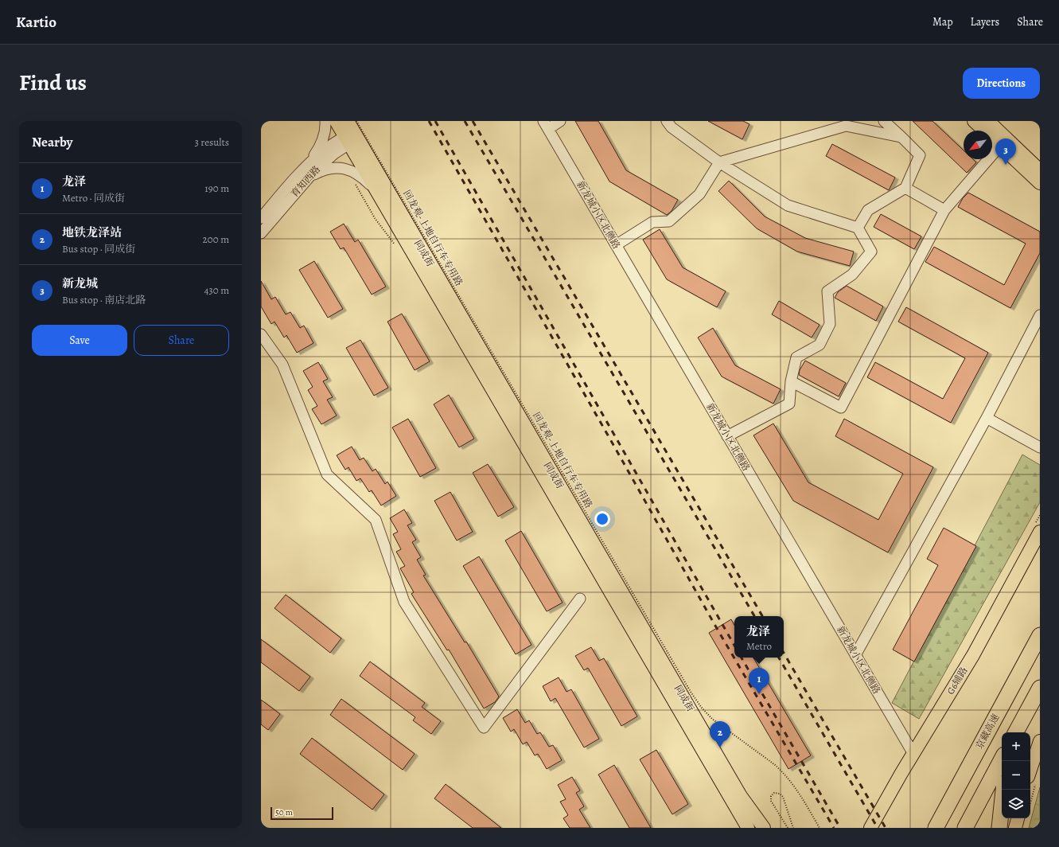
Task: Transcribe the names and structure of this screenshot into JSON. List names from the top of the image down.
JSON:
{
  "streets": {
    "highway": ["京藏高速"],
    "main road": ["同成街", "G6辅路"],
    "street": ["育知西路", "新龙城小区北侧路"],
    "path": ["回龙观-上地自行车专用路"]
  },
  "crossings": [
    ["育知西路", "回龙观-上地自行车专用路"],
    ["育知西路", "同成街"],
    ["新龙城小区北侧路", "G6辅路"],
    ["回龙观-上地自行车专用路", "同成街"]
  ],
  "scale_bar": "50 m",
  "north": "bottom left",
  "page": {
    "header": "Kartio",
    "nav": ["Map", "Layers", "Share"],
    "title": "Find us",
    "buttons": [
      "Directions",
      ["Save", "Share"]
    ],
    "heading": ["Nearby", "3 results"],
    "pins": ["3", "1", "2"],
    "list": [
      {
        "mark": "1",
        "name": "龙泽",
        "note": "Metro · 同成街",
        "value": "190 m"
      },
      {
        "mark": "2",
        "name": "地铁龙泽站",
        "note": "Bus stop · 同成街",
        "value": "200 m"
      },
      {
        "mark": "3",
        "name": "新龙城",
        "note": "Bus stop · 南店北路",
        "value": "430 m"
      }
    ],
    "popup": ["龙泽", "Metro"],
    "map_buttons": ["+", "−"],
    "scale": "50 m"
  }
}
